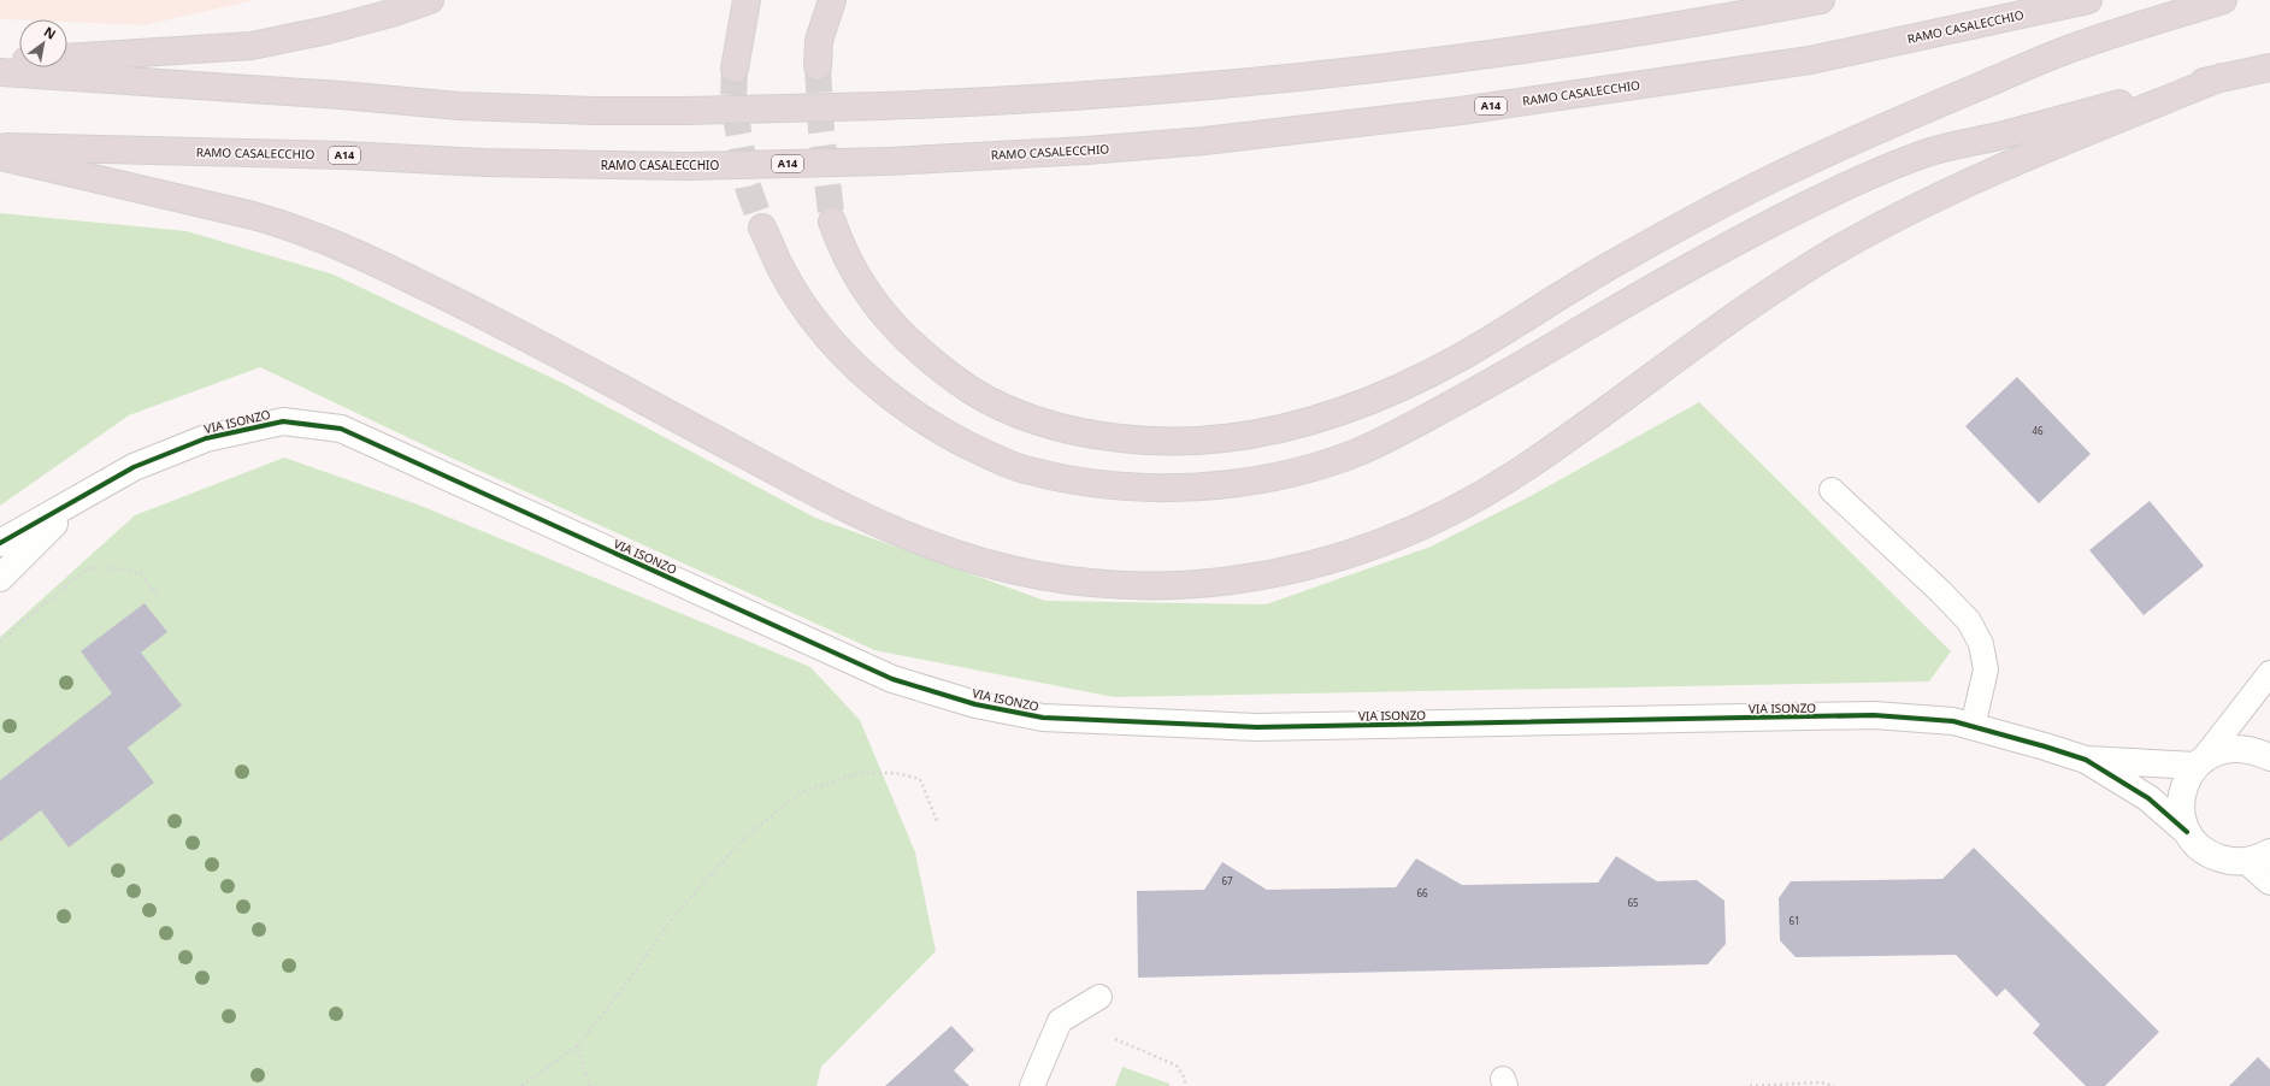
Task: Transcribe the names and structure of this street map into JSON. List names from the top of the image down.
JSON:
{
  "streets": {
    "highway": ["RAMO CASALECCHIO", "A14"],
    "street": ["VIA ISONZO"]
  },
  "house_numbers": [
    "46",
    "67",
    "66",
    "65",
    "61"
  ],
  "north": "top right"
}
